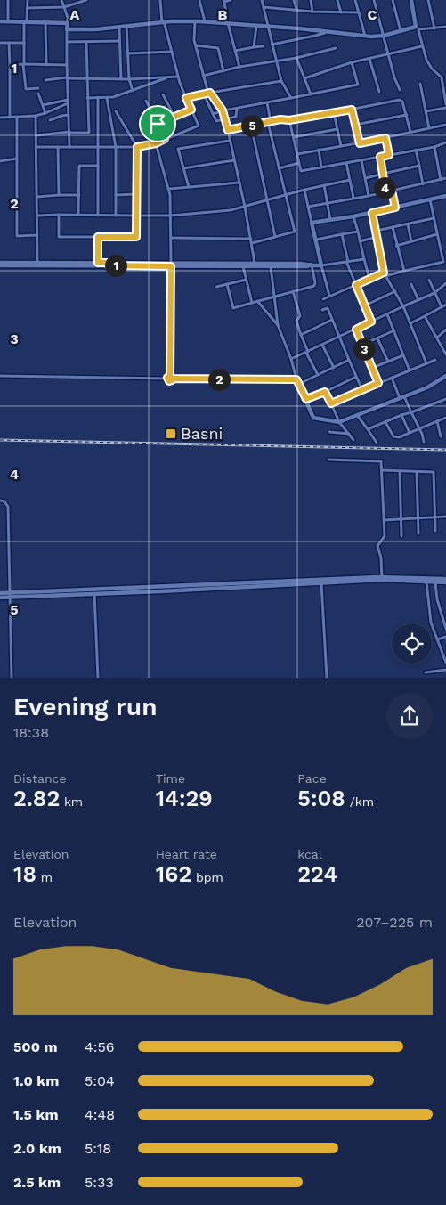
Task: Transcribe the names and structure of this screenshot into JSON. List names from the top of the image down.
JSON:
{
  "places": {
    "transit": ["Basni"]
  },
  "page": {
    "pins": [
      "5",
      "4",
      "1",
      "3",
      "2"
    ],
    "heading": ["Evening run", "18:38"],
    "stats": [
      ["Distance", "2.82 km"],
      ["Time", "14:29"],
      ["Pace", "5:08 /km"],
      ["Elevation", "18 m"],
      ["Heart rate", "162 bpm"],
      ["kcal", "224"]
    ],
    "chart": ["Elevation", "207–225 m"],
    "list": [
      {
        "name": "500 m",
        "note": "4:56"
      },
      {
        "name": "1.0 km",
        "note": "5:04"
      },
      {
        "name": "1.5 km",
        "note": "4:48"
      },
      {
        "name": "2.0 km",
        "note": "5:18"
      },
      {
        "name": "2.5 km",
        "note": "5:33"
      }
    ]
  },
  "grid": {
    "columns": ["A", "B", "C"],
    "rows": [
      "1",
      "2",
      "3",
      "4",
      "5"
    ]
  }
}
